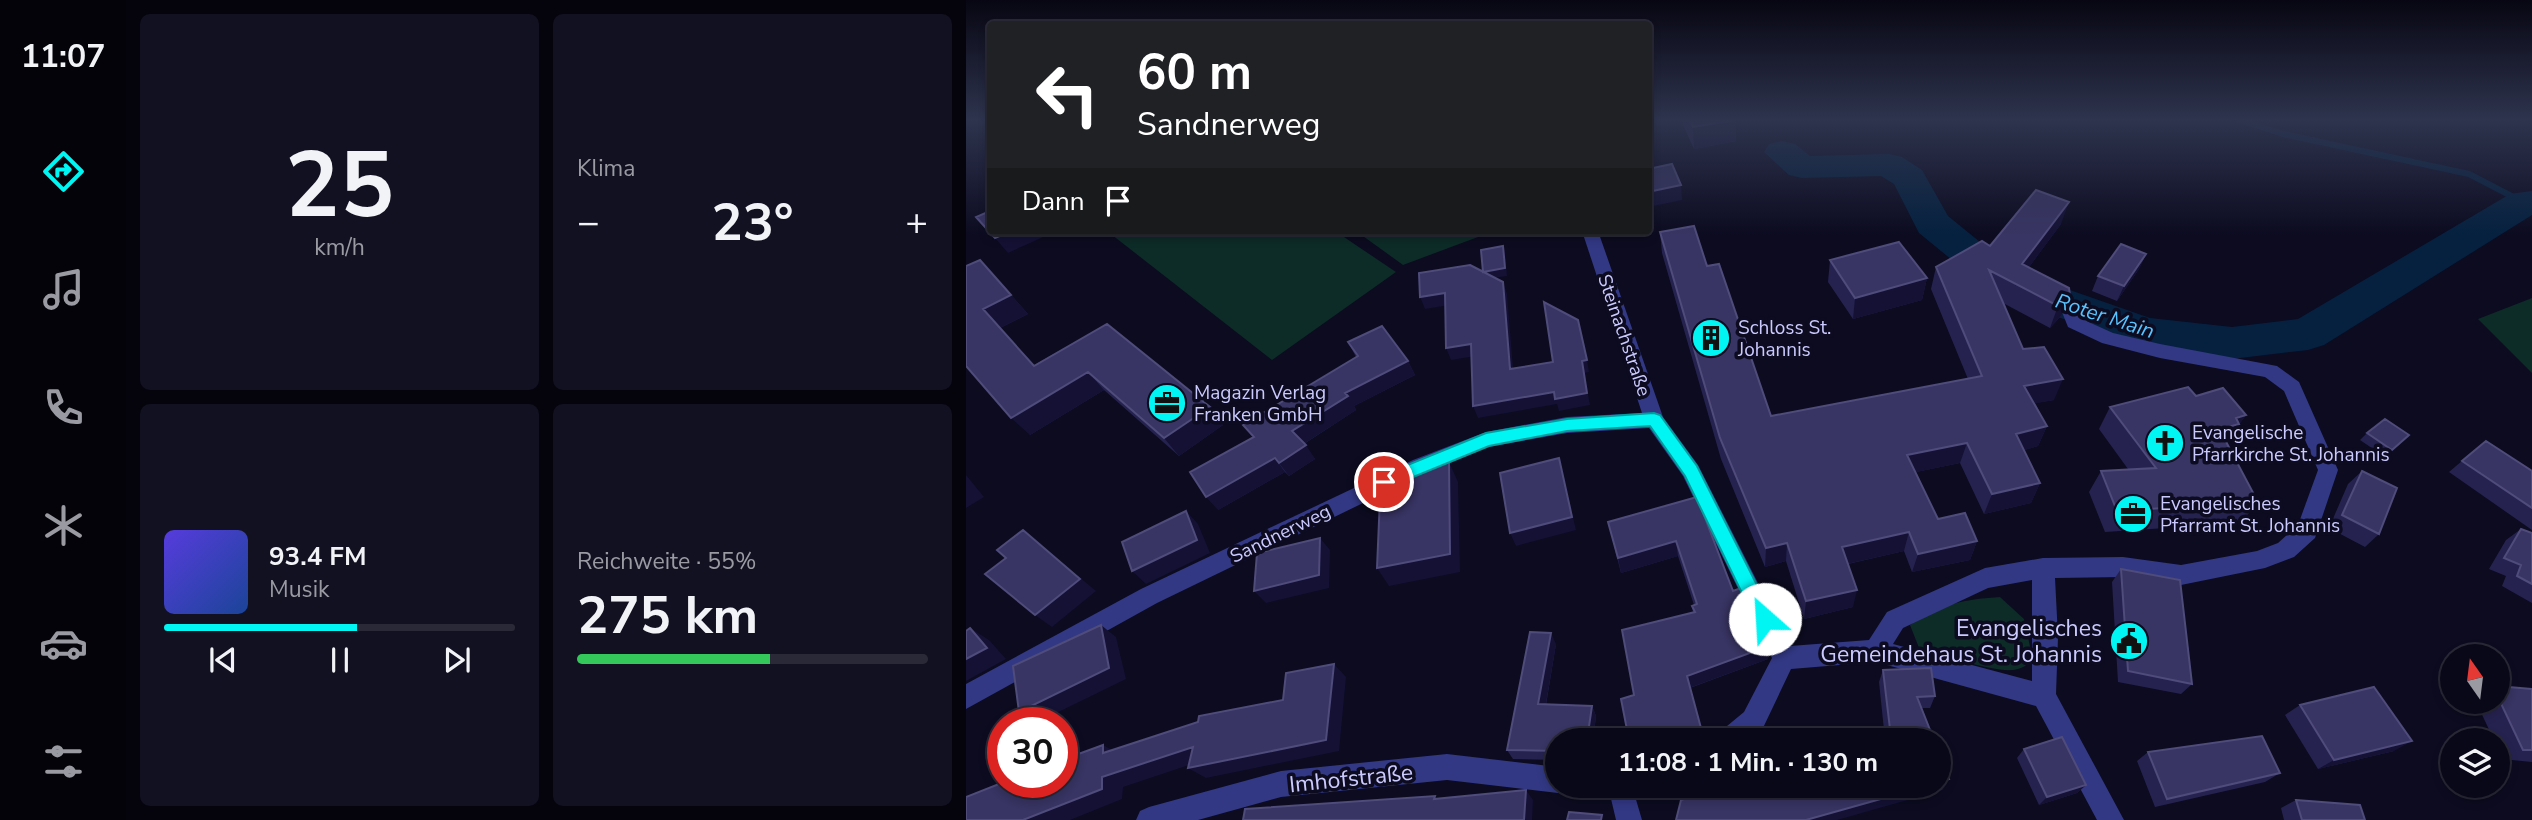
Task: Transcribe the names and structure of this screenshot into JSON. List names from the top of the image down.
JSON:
{
  "streets": {
    "street": ["Steinachstraße", "Sandnerweg", "Imhofstraße"]
  },
  "crossings": [
    ["Steinachstraße", "Sandnerweg"]
  ],
  "water": ["Roter Main"],
  "places": {
    "building": ["Schloss St. Johannis"],
    "office": ["Magazin Verlag Franken GmbH", "Evangelisches Pfarramt St. Johannis"],
    "church": ["Evangelische Pfarrkirche St. Johannis"],
    "public building": ["Evangelisches Gemeindehaus St. Johannis"]
  },
  "north": "top",
  "page": {
    "tabs": "11:07",
    "tile": [
      ["25", "km/h"],
      "Klima",
      ["Reichweite · 55%", "275 km"]
    ],
    "turn": ["60 m", "Sandnerweg"],
    "then": "Dann",
    "heat": ["−", "23°", "+"],
    "song": ["93.4 FM", "Musik"],
    "limit": "30",
    "trip": "11:08 · 1 Min. · 130 m"
  }
}
